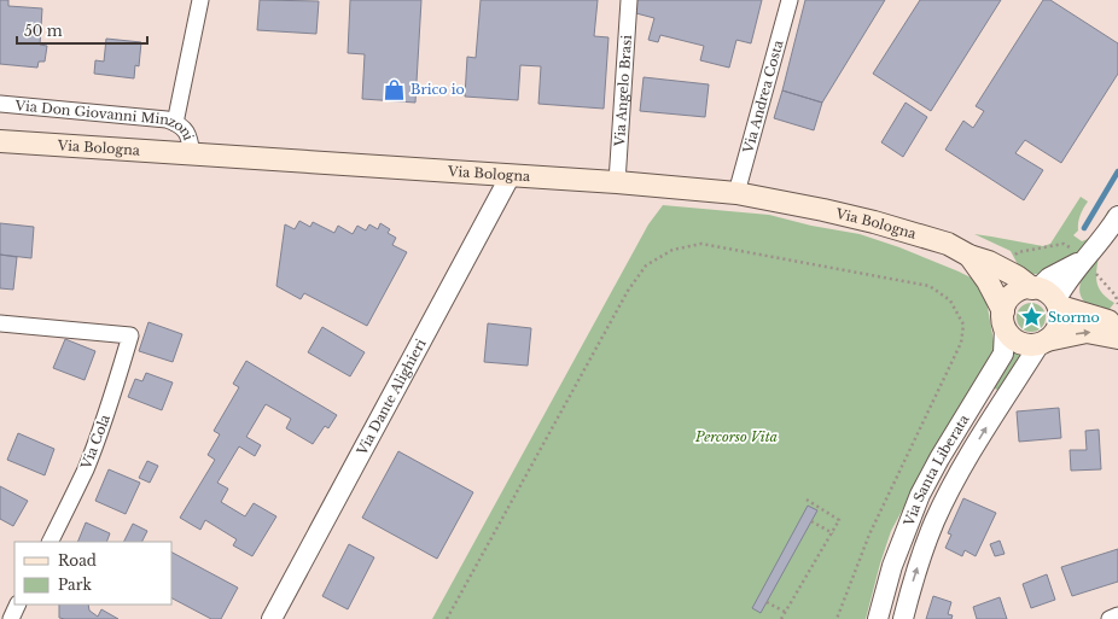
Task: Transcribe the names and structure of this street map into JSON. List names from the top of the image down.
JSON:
{
  "streets": {
    "main road": ["Via Bologna"],
    "street": [
      "Via Angelo Brasi",
      "Via Andrea Costa",
      "Via Don Giovanni Minzoni",
      "Via Dante Alighieri",
      "Via Cola",
      "Via Santa Liberata"
    ]
  },
  "crossings": [
    ["Via Angelo Brasi", "Via Bologna"],
    ["Via Andrea Costa", "Via Bologna"],
    ["Via Don Giovanni Minzoni", "Via Bologna"],
    ["Via Bologna", "Via Dante Alighieri"],
    ["Via Bologna", "Via Santa Liberata"]
  ],
  "parks": ["Percorso Vita"],
  "places": {
    "shop": ["Brico io"],
    "place": ["Stormo"]
  },
  "legend": ["Road", "Park"],
  "scale_bar": "50 m"
}
